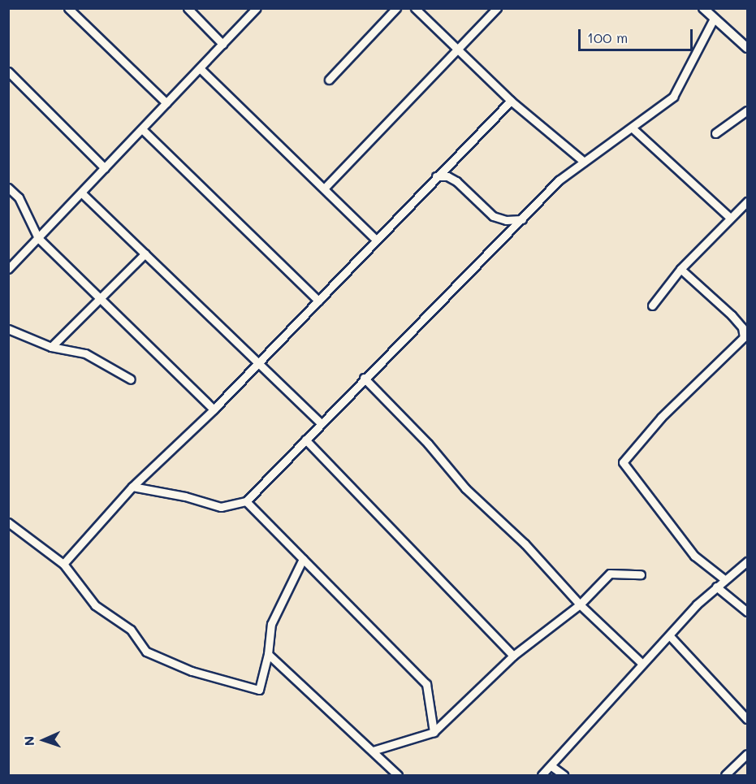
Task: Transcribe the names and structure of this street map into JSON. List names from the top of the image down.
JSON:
{
  "scale_bar": "100 m",
  "north": "left"
}
